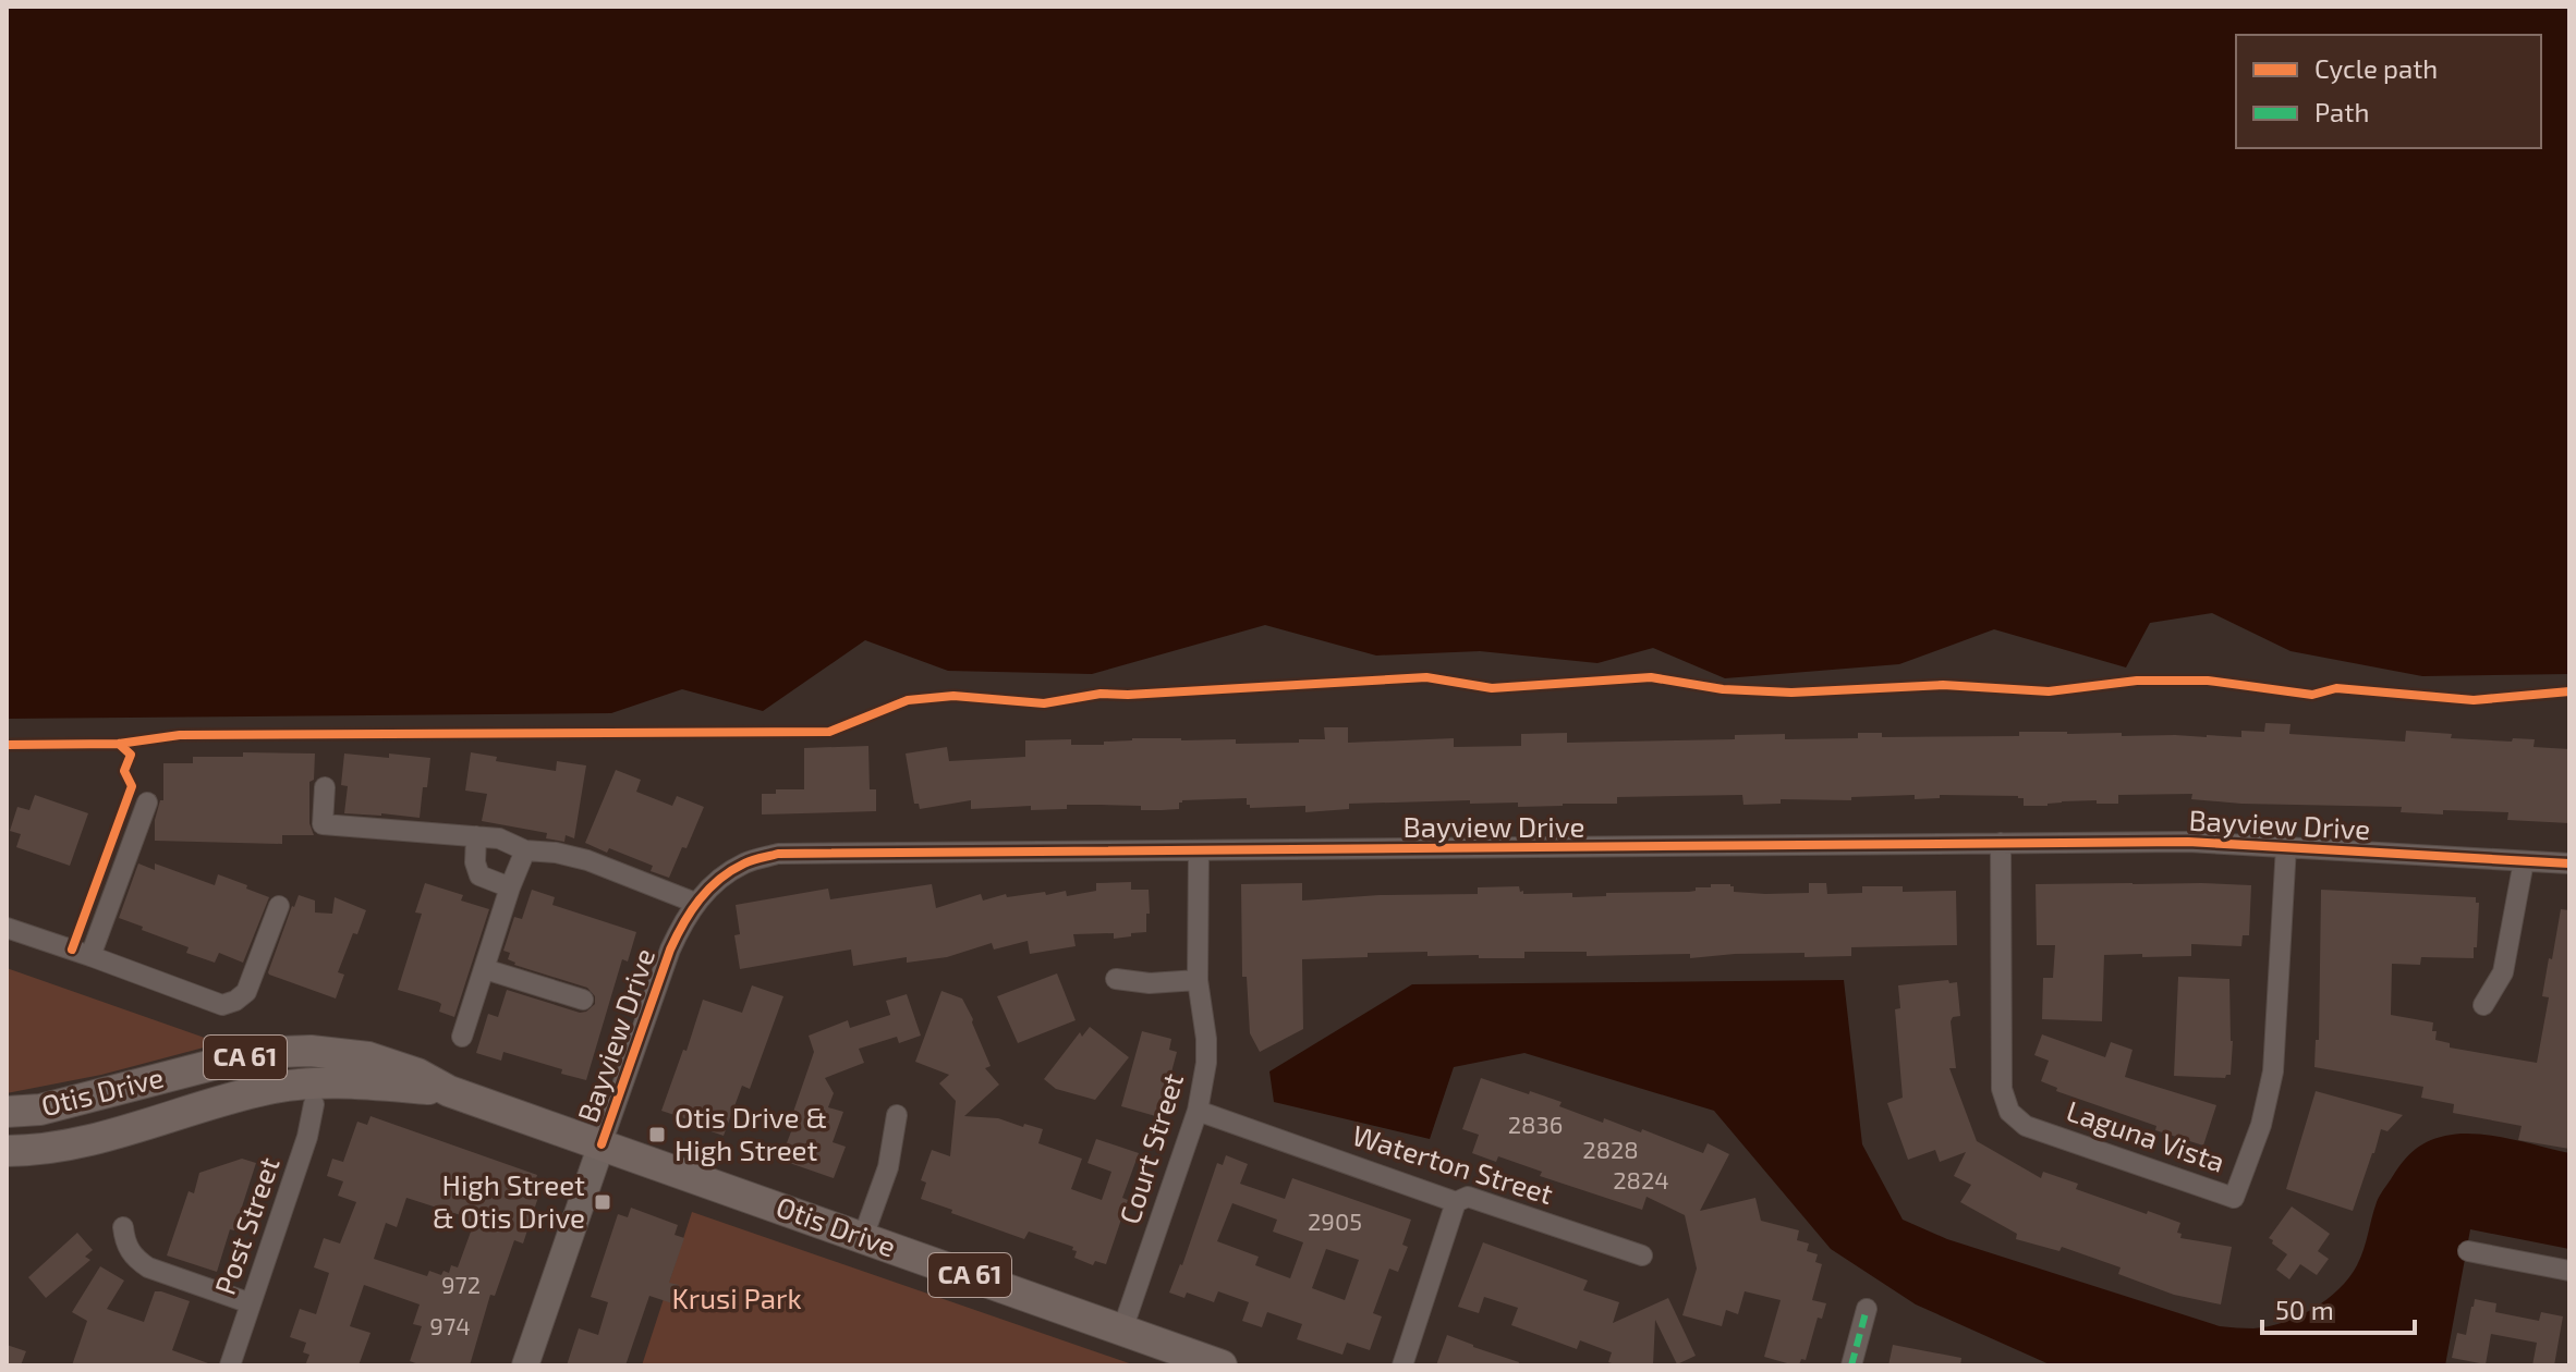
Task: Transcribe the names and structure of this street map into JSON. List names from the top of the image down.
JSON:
{
  "streets": {
    "main road": ["CA 61", "Otis Drive"],
    "street": [
      "Bayview Drive",
      "Laguna Vista",
      "Court Street",
      "Waterton Street",
      "Post Street"
    ]
  },
  "crossings": [
    ["Bayview Drive", "Otis Drive"],
    ["Bayview Drive", "Laguna Vista"],
    ["Bayview Drive", "Court Street"],
    ["Otis Drive", "Court Street"],
    ["Court Street", "Waterton Street"]
  ],
  "parks": ["Krusi Park"],
  "places": {
    "transit": ["Otis Drive & High Street", "High Street & Otis Drive"]
  },
  "house_numbers": [
    "2836",
    "2828",
    "2824",
    "2905",
    "972",
    "974"
  ],
  "legend": ["Cycle path", "Path"],
  "scale_bar": "50 m"
}
